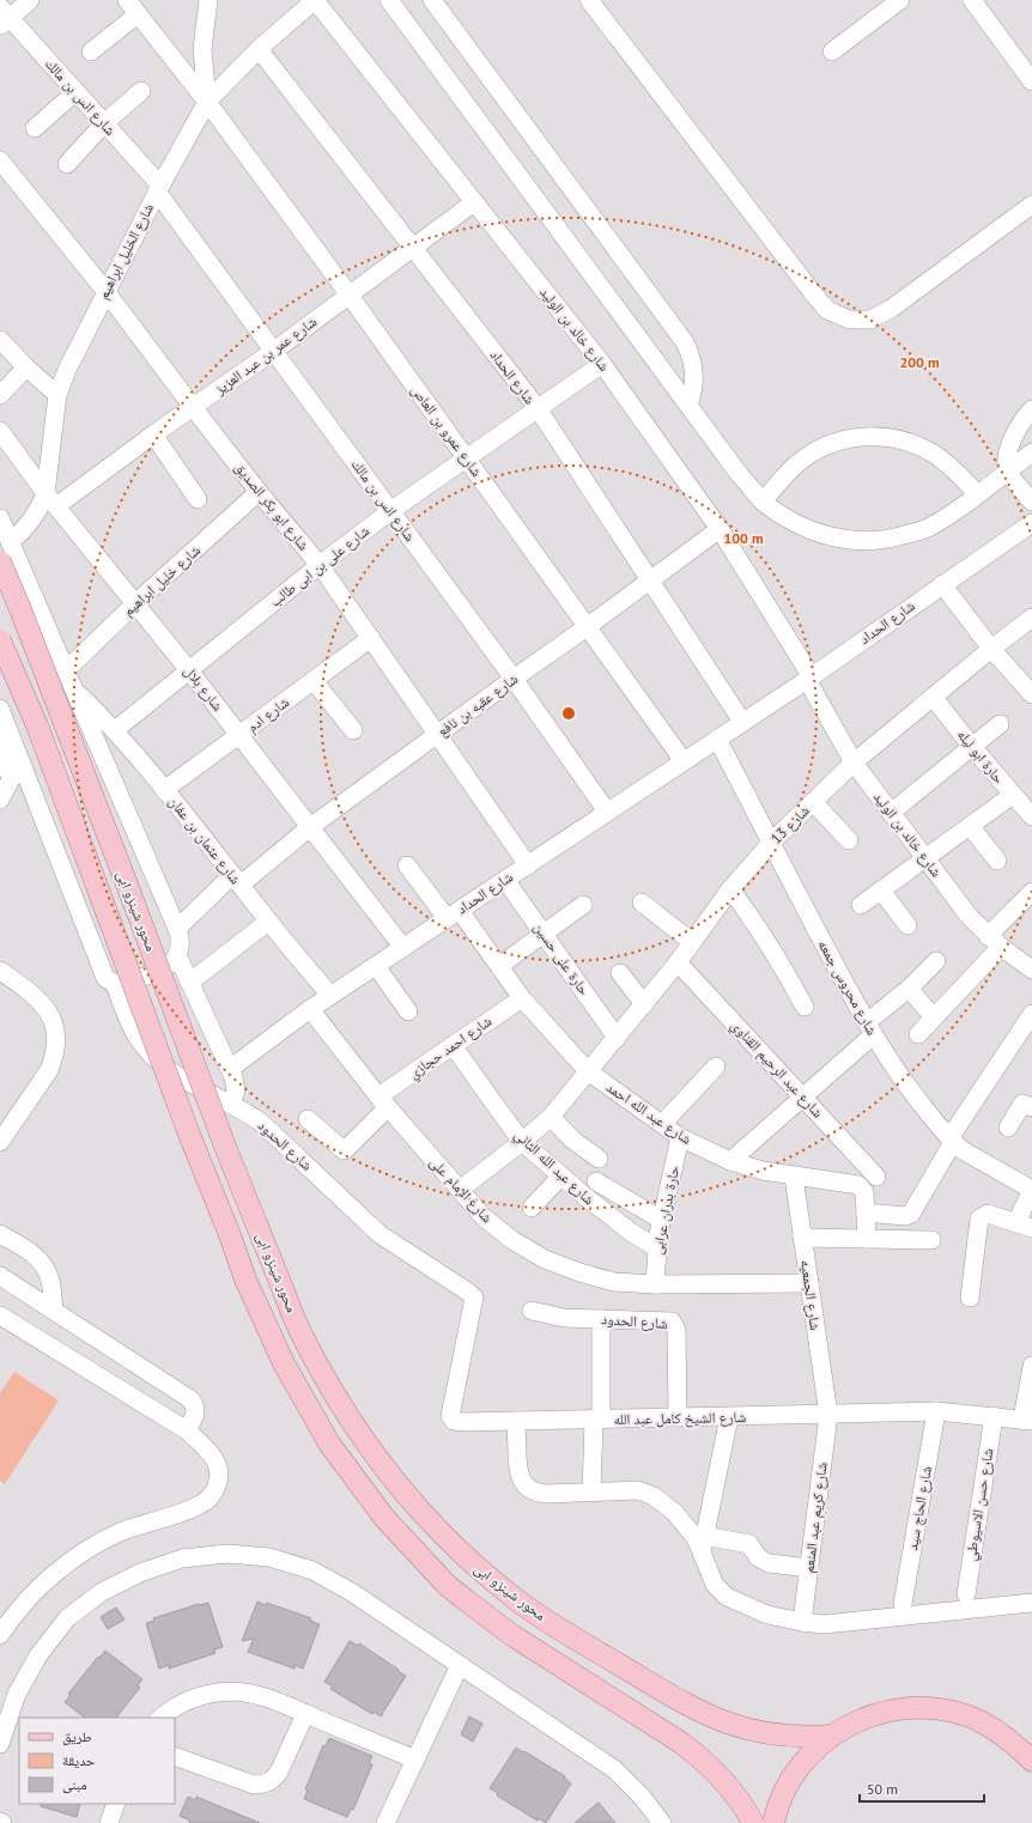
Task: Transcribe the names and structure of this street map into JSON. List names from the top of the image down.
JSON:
{
  "streets": {
    "main road": ["محور شينزو ابى"],
    "street": [
      "شارع انس بن مالك",
      "شارع الخليل ابراهيم",
      "شارع خالد بن الوليد",
      "شارع عمر بن عبد العزيز",
      "شارع الحداد",
      "شارع عمرو بن العاص",
      "شارع ابو بكر الصديق",
      "شارع على بن ابى طالب",
      "شارع خليل ابراهيم",
      "شارع بلال",
      "شارع عقبه بن نافع",
      "شارع ادم",
      "حارة ابو ليله",
      "شارع 13",
      "شارع عثمان بن عفان",
      "حارة على حسين",
      "شارع محروس جمعه",
      "شارع احمد حجازي",
      "شارع عبد الرحيم القناوي",
      "شارع عبد الله احمد",
      "شارع الحدود",
      "شارع عبد الله الثاني",
      "شارع الإمام على",
      "حارة بدران عرابى",
      "شارع الجمعيه",
      "شارع الشيخ كامل عبد الله",
      "شارع حسن الاسيوطي",
      "شارع الحاج سيد",
      "شارع كريم عبد المنعم"
    ]
  },
  "crossings": [
    ["شارع انس بن مالك", "شارع الخليل ابراهيم"],
    ["شارع انس بن مالك", "شارع عمر بن عبد العزيز"],
    ["شارع انس بن مالك", "شارع الحداد"],
    ["شارع انس بن مالك", "شارع على بن ابى طالب"],
    ["شارع انس بن مالك", "شارع عقبه بن نافع"],
    ["شارع الخليل ابراهيم", "شارع خالد بن الوليد"],
    ["شارع الخليل ابراهيم", "شارع عمر بن عبد العزيز"],
    ["شارع الخليل ابراهيم", "شارع الحداد"],
    ["شارع الخليل ابراهيم", "شارع عمرو بن العاص"],
    ["شارع الخليل ابراهيم", "شارع ابو بكر الصديق"],
    ["شارع الخليل ابراهيم", "شارع بلال"],
    ["شارع خالد بن الوليد", "شارع عمر بن عبد العزيز"],
    ["شارع خالد بن الوليد", "شارع الحداد"],
    ["شارع خالد بن الوليد", "شارع على بن ابى طالب"],
    ["شارع خالد بن الوليد", "شارع عقبه بن نافع"],
    ["شارع خالد بن الوليد", "شارع 13"],
    ["شارع عمر بن عبد العزيز", "شارع الحداد"],
    ["شارع عمر بن عبد العزيز", "شارع عمرو بن العاص"],
    ["شارع عمر بن عبد العزيز", "شارع ابو بكر الصديق"],
    ["شارع عمر بن عبد العزيز", "شارع بلال"],
    ["شارع الحداد", "شارع عمرو بن العاص"],
    ["شارع الحداد", "شارع ابو بكر الصديق"],
    ["شارع الحداد", "شارع على بن ابى طالب"],
    ["شارع الحداد", "شارع بلال"],
    ["شارع الحداد", "شارع عقبه بن نافع"],
    ["شارع الحداد", "شارع عثمان بن عفان"],
    ["شارع الحداد", "حارة على حسين"],
    ["شارع الحداد", "شارع محروس جمعه"],
    ["شارع الحداد", "شارع عبد الله احمد"],
    ["شارع الحداد", "شارع الإمام على"],
    ["شارع عمرو بن العاص", "شارع على بن ابى طالب"],
    ["شارع عمرو بن العاص", "شارع عقبه بن نافع"],
    ["شارع ابو بكر الصديق", "شارع على بن ابى طالب"],
    ["شارع ابو بكر الصديق", "شارع خليل ابراهيم"],
    ["شارع ابو بكر الصديق", "شارع عقبه بن نافع"],
    ["شارع ابو بكر الصديق", "شارع ادم"],
    ["شارع على بن ابى طالب", "شارع بلال"],
    ["شارع على بن ابى طالب", "شارع عثمان بن عفان"],
    ["شارع خليل ابراهيم", "شارع بلال"],
    ["شارع بلال", "شارع عقبه بن نافع"],
    ["شارع بلال", "شارع ادم"],
    ["شارع عقبه بن نافع", "شارع عثمان بن عفان"],
    ["شارع ادم", "شارع عثمان بن عفان"],
    ["حارة ابو ليله", "شارع 13"],
    ["شارع 13", "حارة على حسين"],
    ["شارع 13", "شارع محروس جمعه"],
    ["شارع 13", "شارع عبد الرحيم القناوي"],
    ["شارع 13", "شارع عبد الله احمد"],
    ["شارع 13", "شارع عبد الله الثاني"],
    ["شارع 13", "شارع الإمام على"],
    ["شارع احمد حجازي", "شارع عبد الله احمد"],
    ["شارع احمد حجازي", "شارع عبد الله الثاني"],
    ["شارع احمد حجازي", "شارع الإمام على"],
    ["شارع عبد الله احمد", "حارة بدران عرابى"],
    ["شارع عبد الله احمد", "شارع الجمعيه"],
    ["شارع الحدود", "شارع الشيخ كامل عبد الله"],
    ["شارع عبد الله الثاني", "حارة بدران عرابى"],
    ["شارع الإمام على", "حارة بدران عرابى"],
    ["شارع الإمام على", "شارع الجمعيه"],
    ["شارع الجمعيه", "شارع الشيخ كامل عبد الله"],
    ["شارع الجمعيه", "شارع كريم عبد المنعم"],
    ["شارع الشيخ كامل عبد الله", "شارع حسن الاسيوطي"],
    ["شارع الشيخ كامل عبد الله", "شارع الحاج سيد"],
    ["شارع الشيخ كامل عبد الله", "شارع كريم عبد المنعم"]
  ],
  "legend": ["طريق", "حديقة", "مبنى"],
  "scale_bar": "50 m",
  "rings": ["200 m", "100 m"]
}
